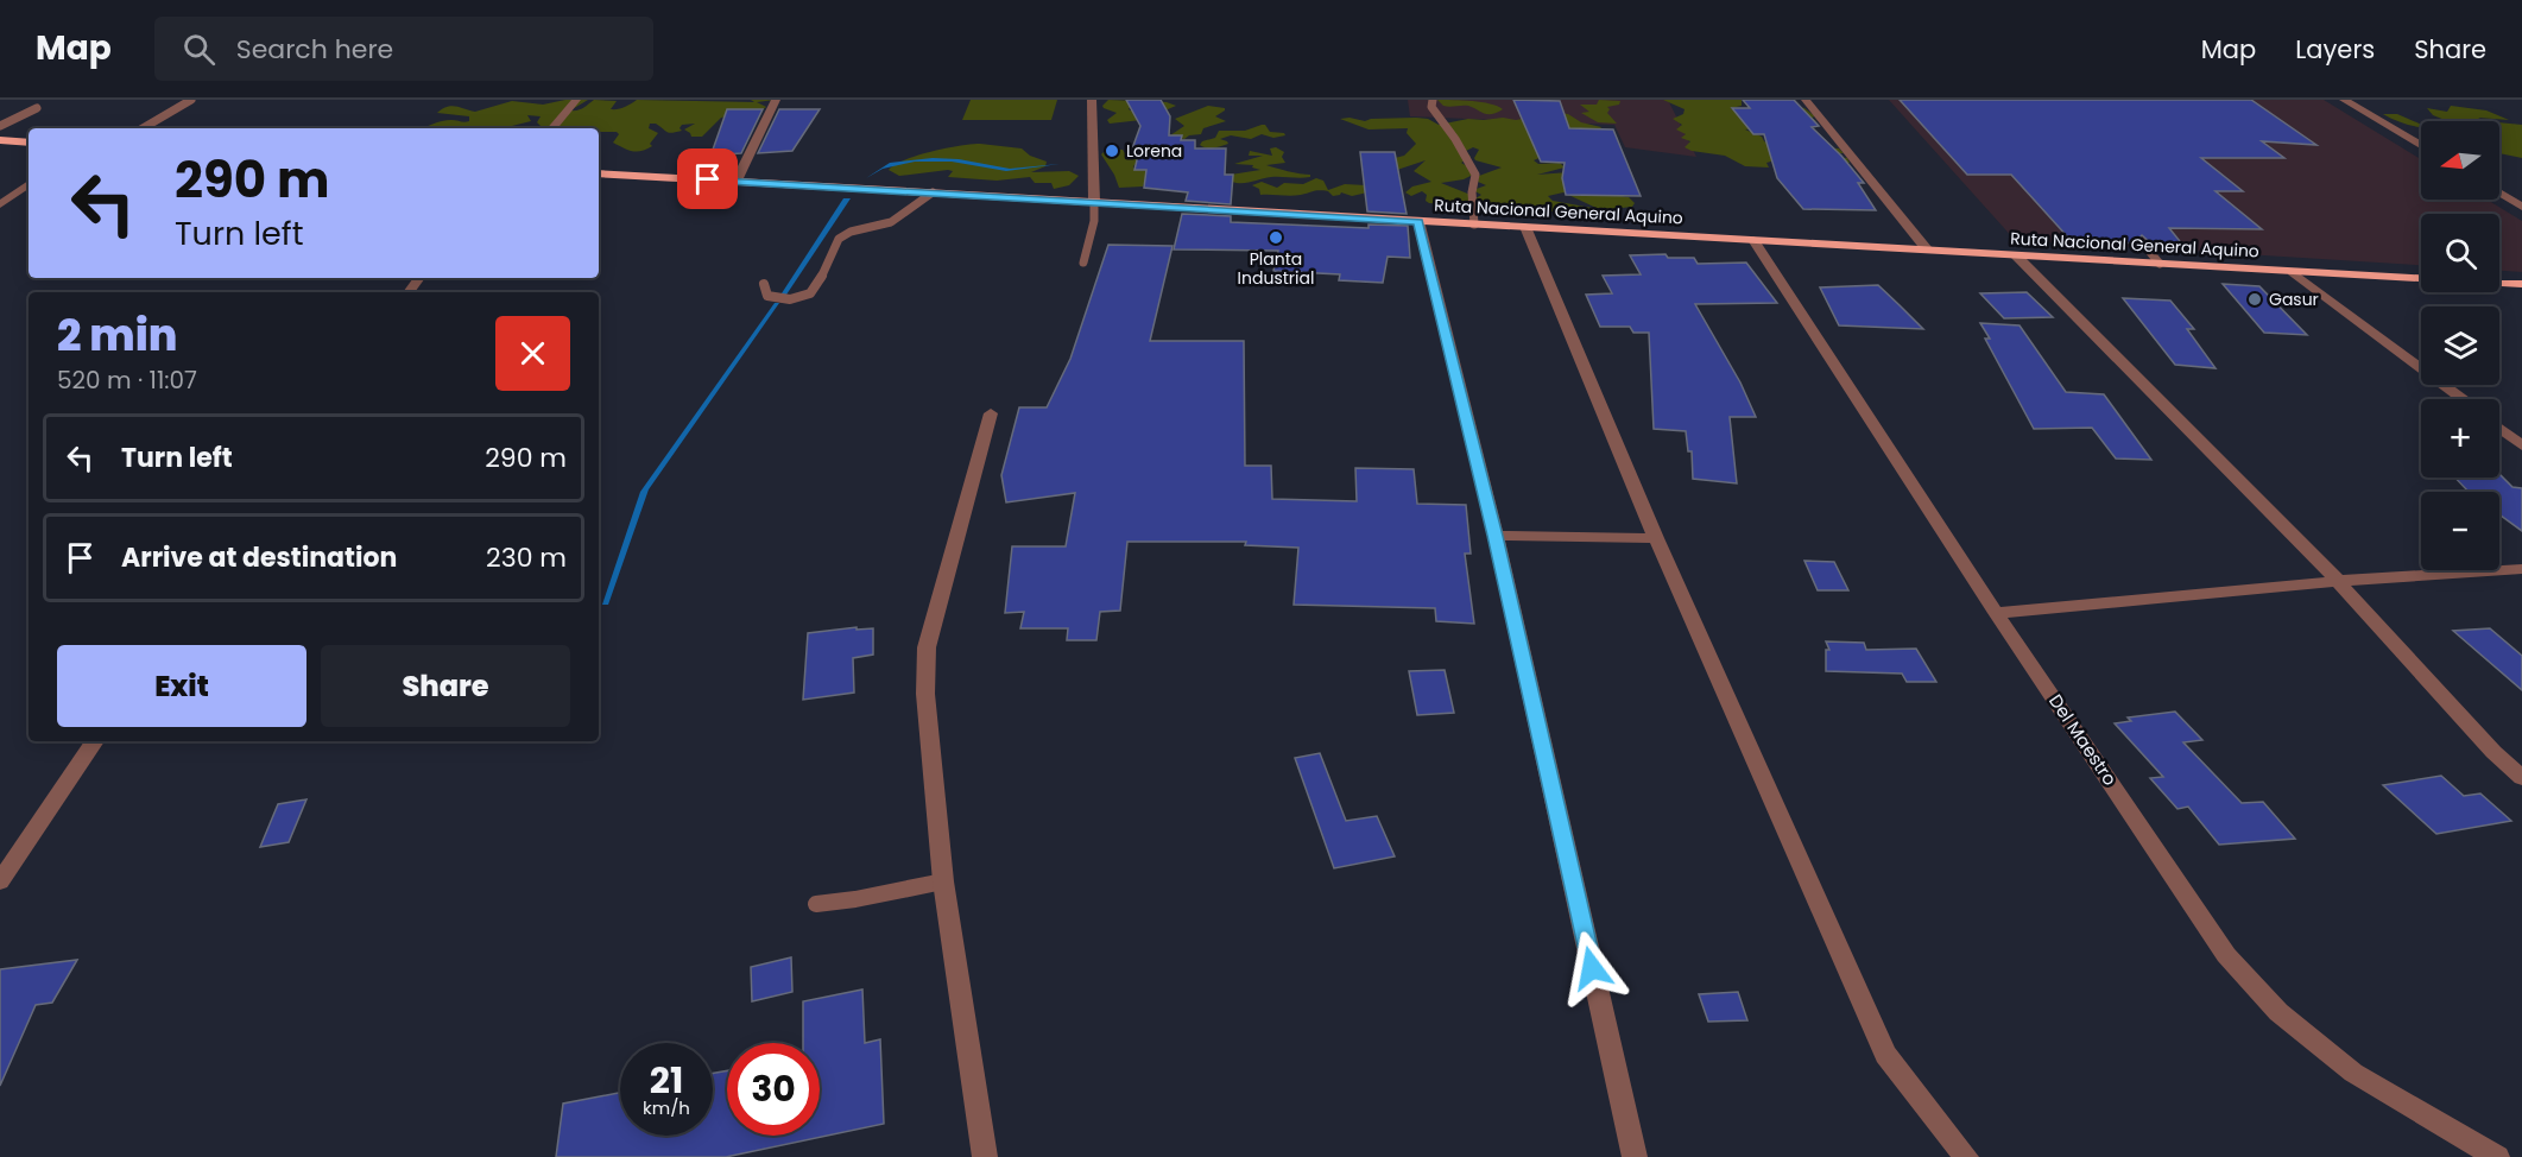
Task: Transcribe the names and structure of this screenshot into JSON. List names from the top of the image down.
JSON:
{
  "streets": {
    "highway": ["Ruta Nacional General Aquino"],
    "street": ["Del Maestro"]
  },
  "crossings": [
    ["Ruta Nacional General Aquino", "Del Maestro"]
  ],
  "places": ["Lorena", "Planta Industrial", "Gasur"],
  "north": "left",
  "page": {
    "header": "Map",
    "search": "Search here",
    "nav": ["Map", "Layers", "Share"],
    "map_buttons": ["+", "−"],
    "turn": ["290 m", "Turn left"],
    "heading": ["2 min", "520 m · 11:07"],
    "list": [
      {
        "name": "Turn left",
        "value": "290 m"
      },
      {
        "name": "Arrive at destination",
        "value": "230 m"
      }
    ],
    "buttons": ["Exit", "Share"],
    "speed": "21 km/h",
    "limit": "30"
  }
}
